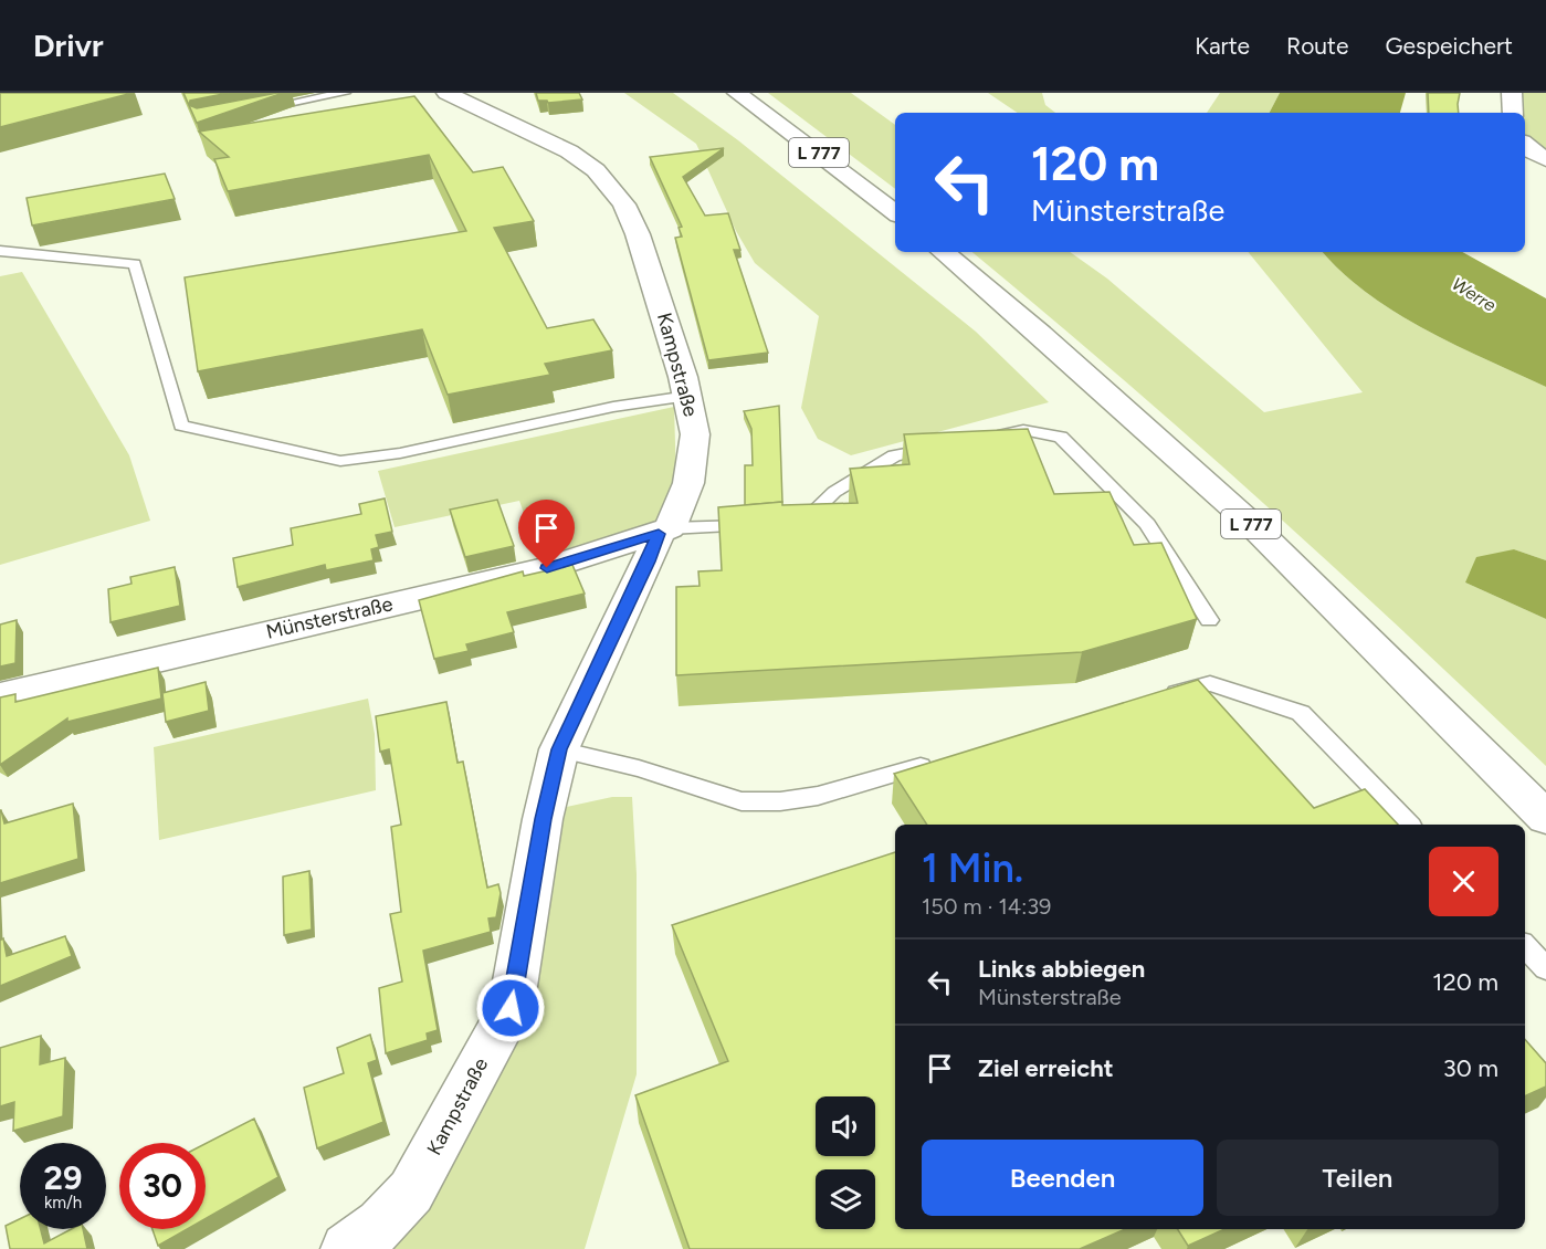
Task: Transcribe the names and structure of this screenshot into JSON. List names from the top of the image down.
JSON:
{
  "streets": {
    "main road": ["L 777", "Kampstraße", "Münsterstraße"]
  },
  "crossings": [
    ["Kampstraße", "Münsterstraße"]
  ],
  "water": ["Werre"],
  "page": {
    "header": "Drivr",
    "nav": ["Karte", "Route", "Gespeichert"],
    "turn": ["120 m", "Münsterstraße"],
    "heading": ["1 Min.", "150 m · 14:39"],
    "list": [
      {
        "name": "Links abbiegen",
        "note": "Münsterstraße",
        "value": "120 m"
      },
      {
        "name": "Ziel erreicht",
        "value": "30 m"
      }
    ],
    "buttons": ["Beenden", "Teilen"],
    "speed": "29 km/h",
    "limit": "30"
  }
}
